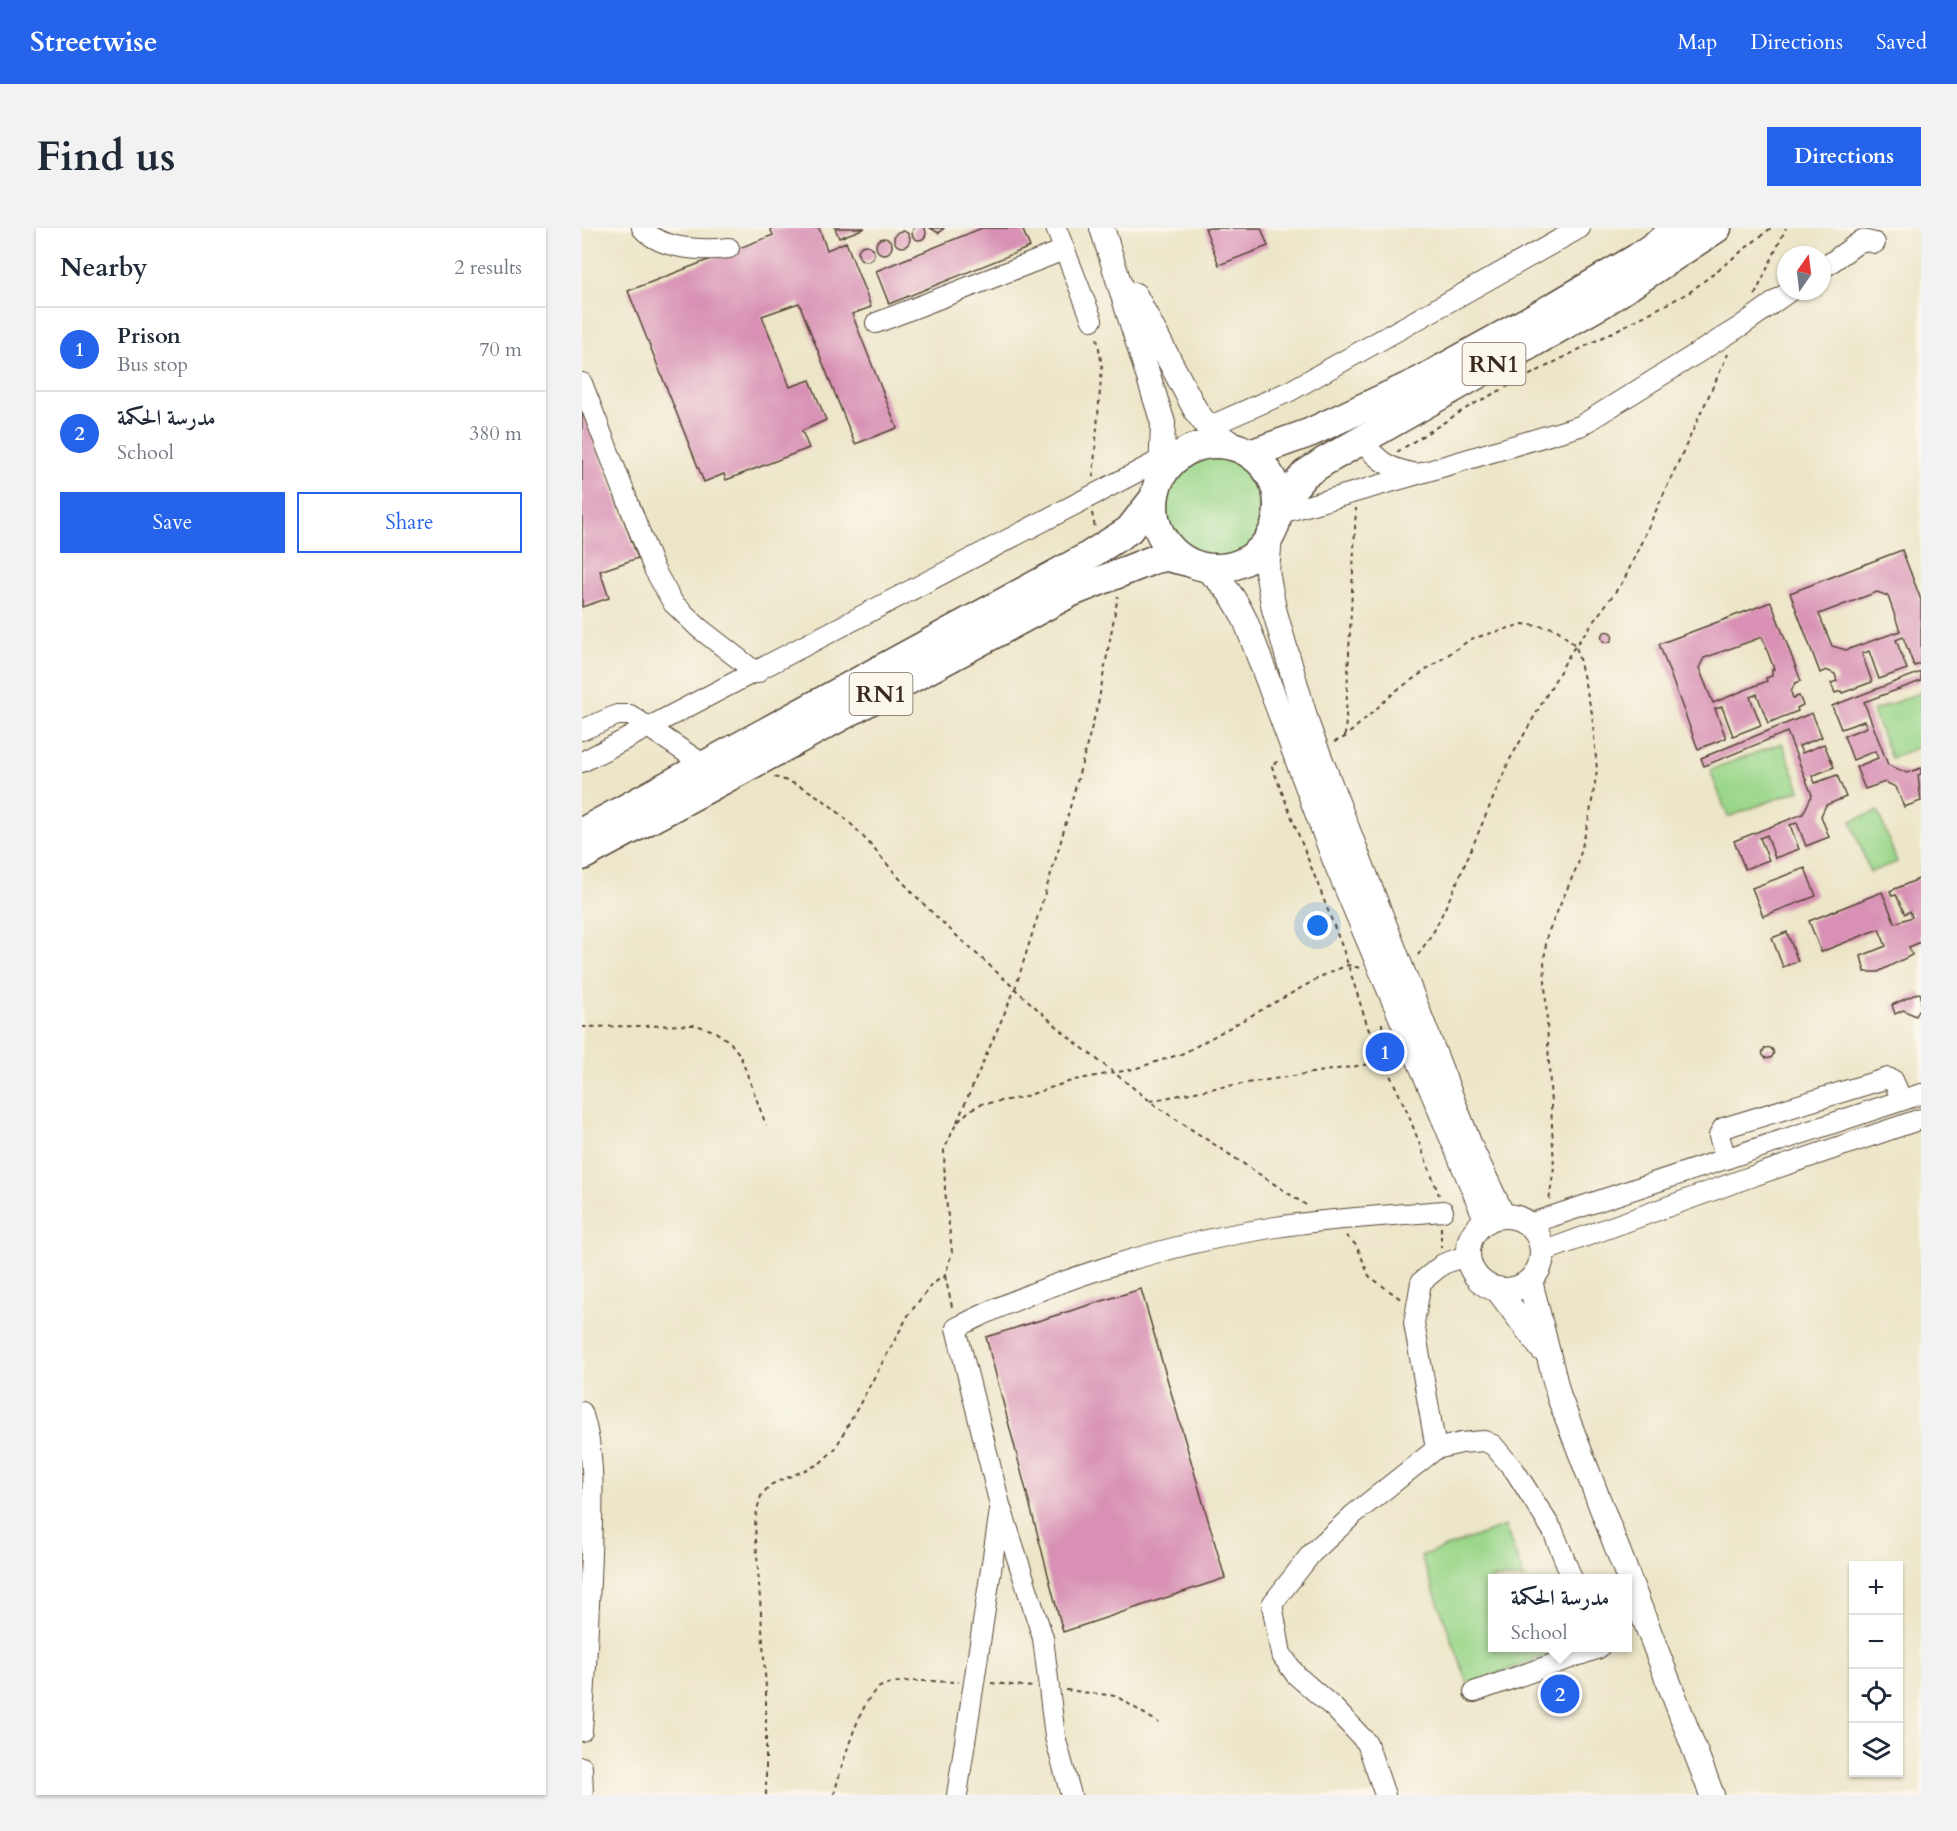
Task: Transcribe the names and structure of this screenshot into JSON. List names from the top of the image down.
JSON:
{
  "streets": {
    "highway": ["RN1"]
  },
  "north": "top",
  "page": {
    "header": "Streetwise",
    "nav": ["Map", "Directions", "Saved"],
    "buttons": [
      "Directions",
      ["Save", "Share"]
    ],
    "title": "Find us",
    "heading": ["Nearby", "2 results"],
    "list": [
      {
        "mark": "1",
        "name": "Prison",
        "note": "Bus stop",
        "value": "70 m"
      },
      {
        "mark": "2",
        "name": "مدرسة الحكمة",
        "note": "School",
        "value": "380 m"
      }
    ],
    "pins": ["1", "2"],
    "map_buttons": ["+", "−"],
    "popup": ["مدرسة الحكمة", "School"]
  }
}
